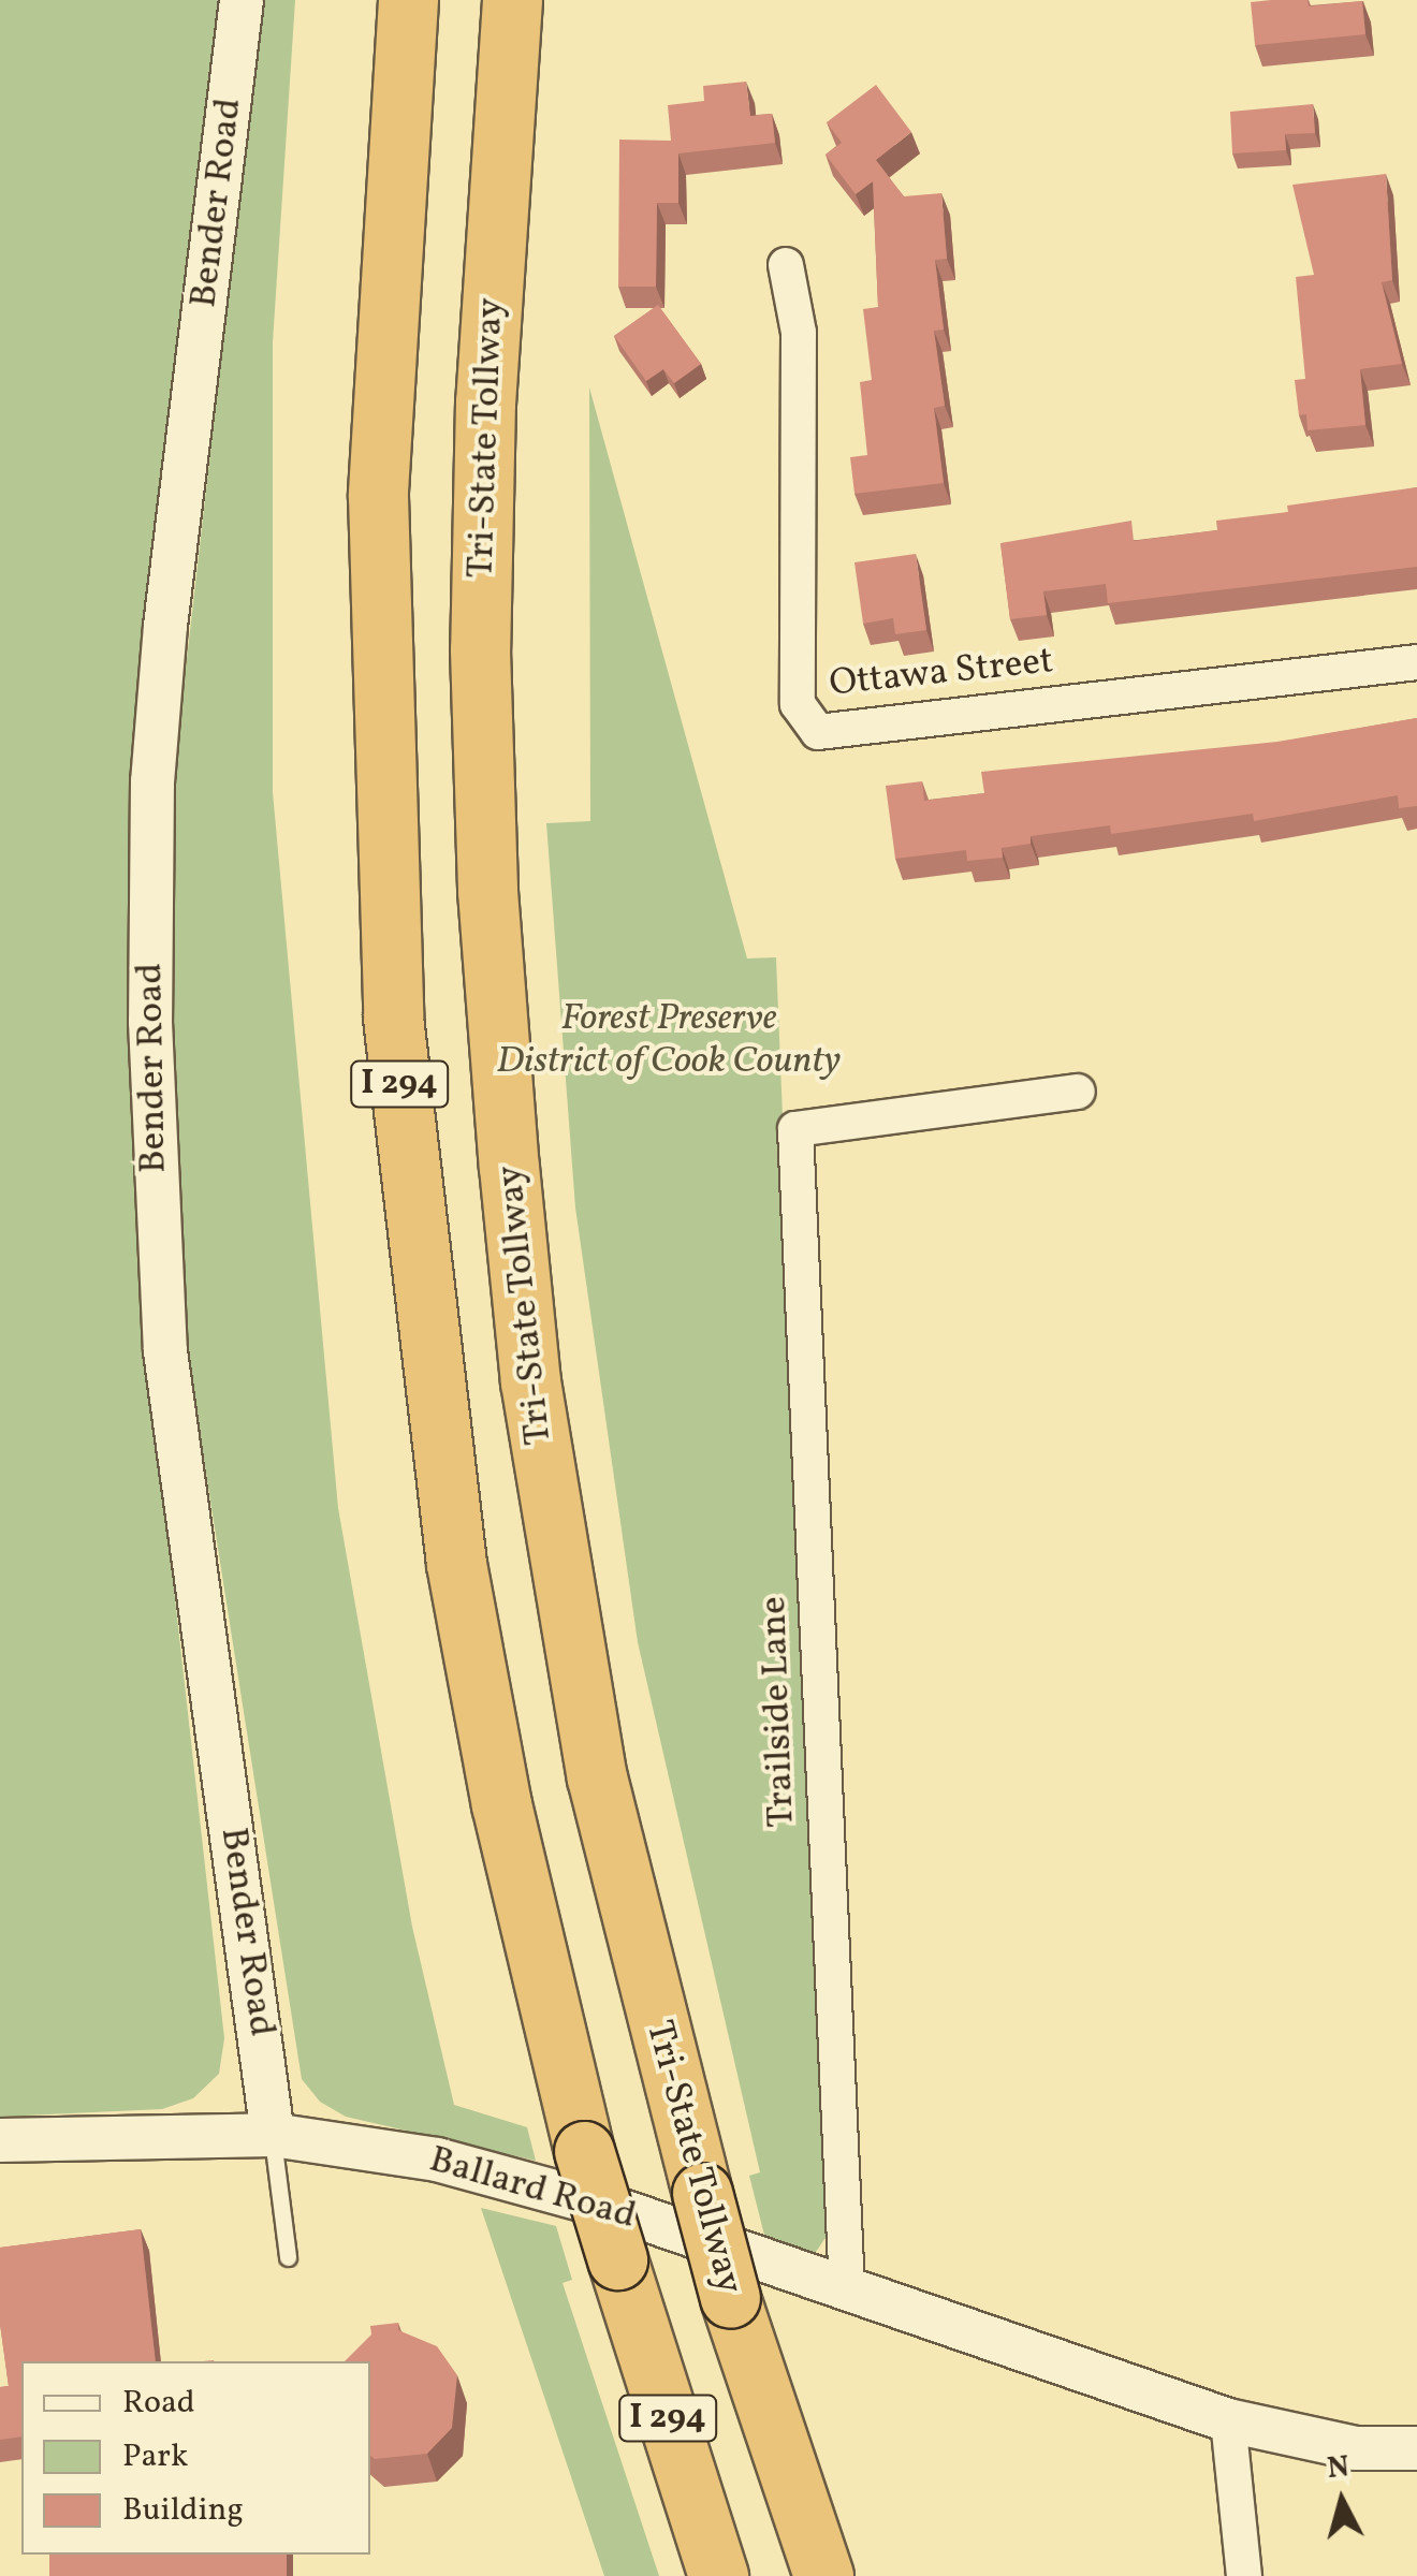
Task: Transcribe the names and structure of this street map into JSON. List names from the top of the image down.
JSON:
{
  "streets": {
    "highway": ["Tri-State Tollway", "I 294"],
    "street": [
      "Bender Road",
      "Ottawa Street",
      "Trailside Lane",
      "Ballard Road"
    ]
  },
  "crossings": [
    ["Bender Road", "Ballard Road"],
    ["Trailside Lane", "Ballard Road"]
  ],
  "parks": ["Forest Preserve District of Cook County"],
  "legend": ["Road", "Park", "Building"],
  "north": "top"
}
